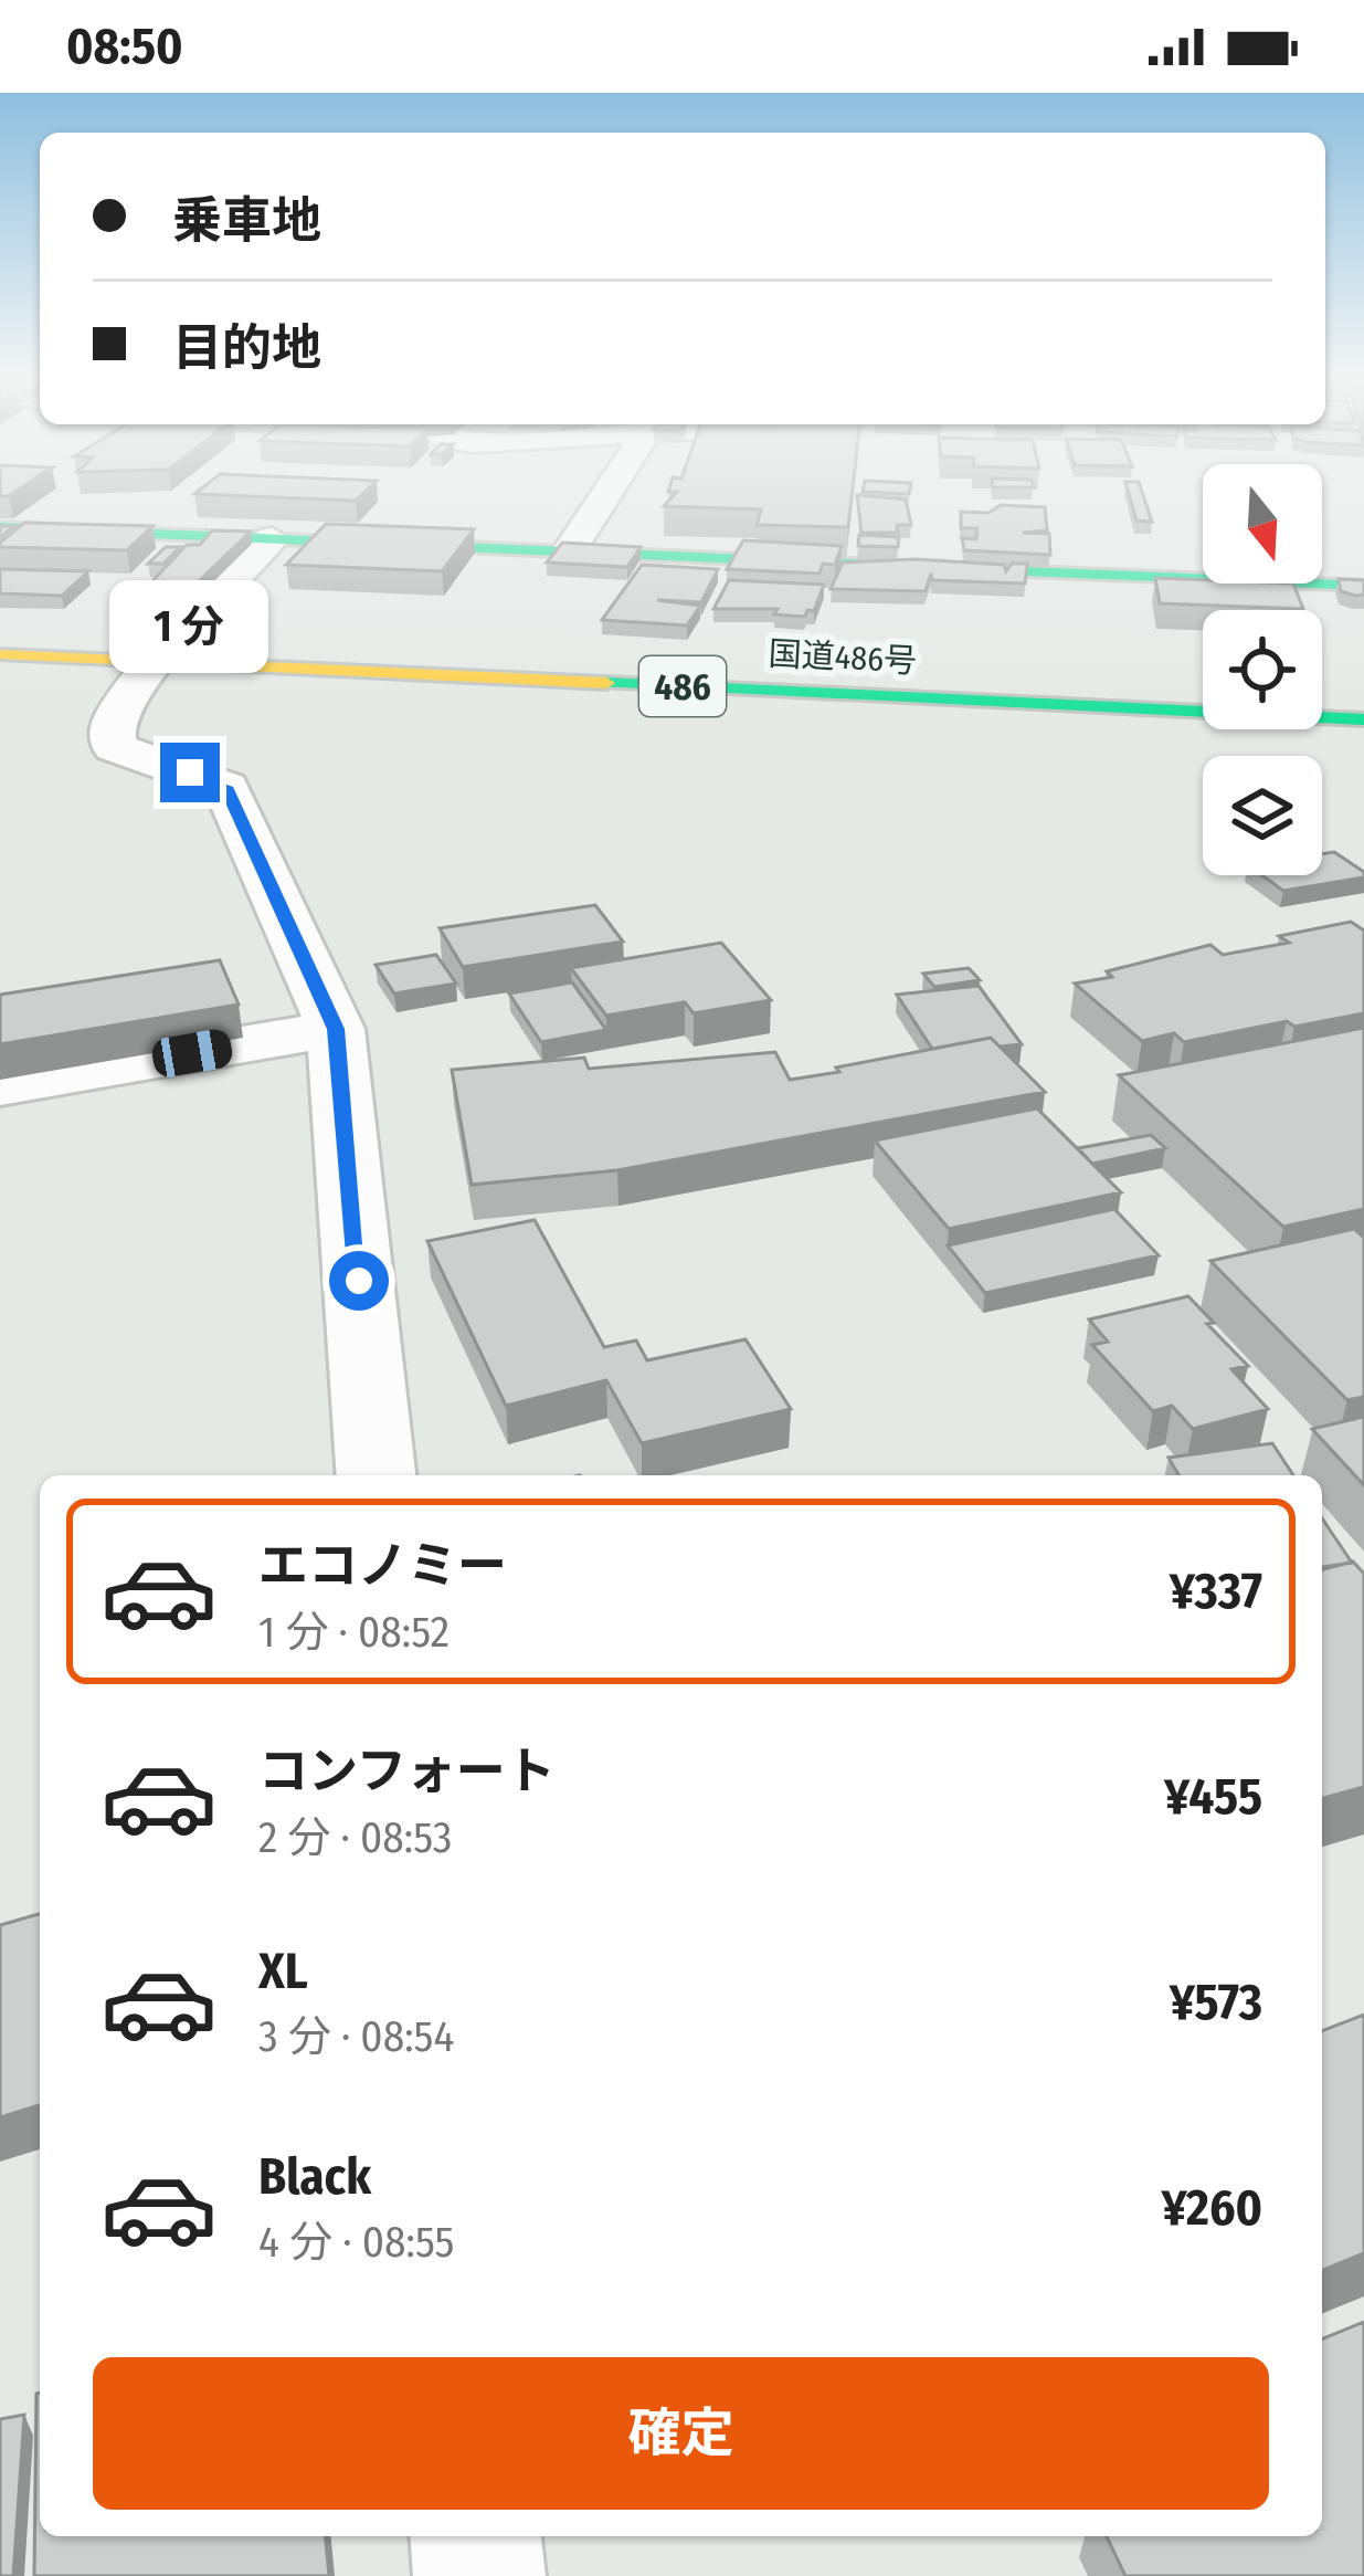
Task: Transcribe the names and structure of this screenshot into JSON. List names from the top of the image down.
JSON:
{
  "streets": {
    "main road": ["国道486号", "486"]
  },
  "north": "bottom",
  "page": {
    "status": "08:50",
    "banner": ["乗車地", "目的地"],
    "bubble": "1 分",
    "list": [
      {
        "name": "エコノミー",
        "note": "1 分 · 08:52",
        "value": "¥337"
      },
      {
        "name": "コンフォート",
        "note": "2 分 · 08:53",
        "value": "¥455"
      },
      {
        "name": "XL",
        "note": "3 分 · 08:54",
        "value": "¥573"
      },
      {
        "name": "Black",
        "note": "4 分 · 08:55",
        "value": "¥260"
      }
    ],
    "buttons": "確定"
  }
}
